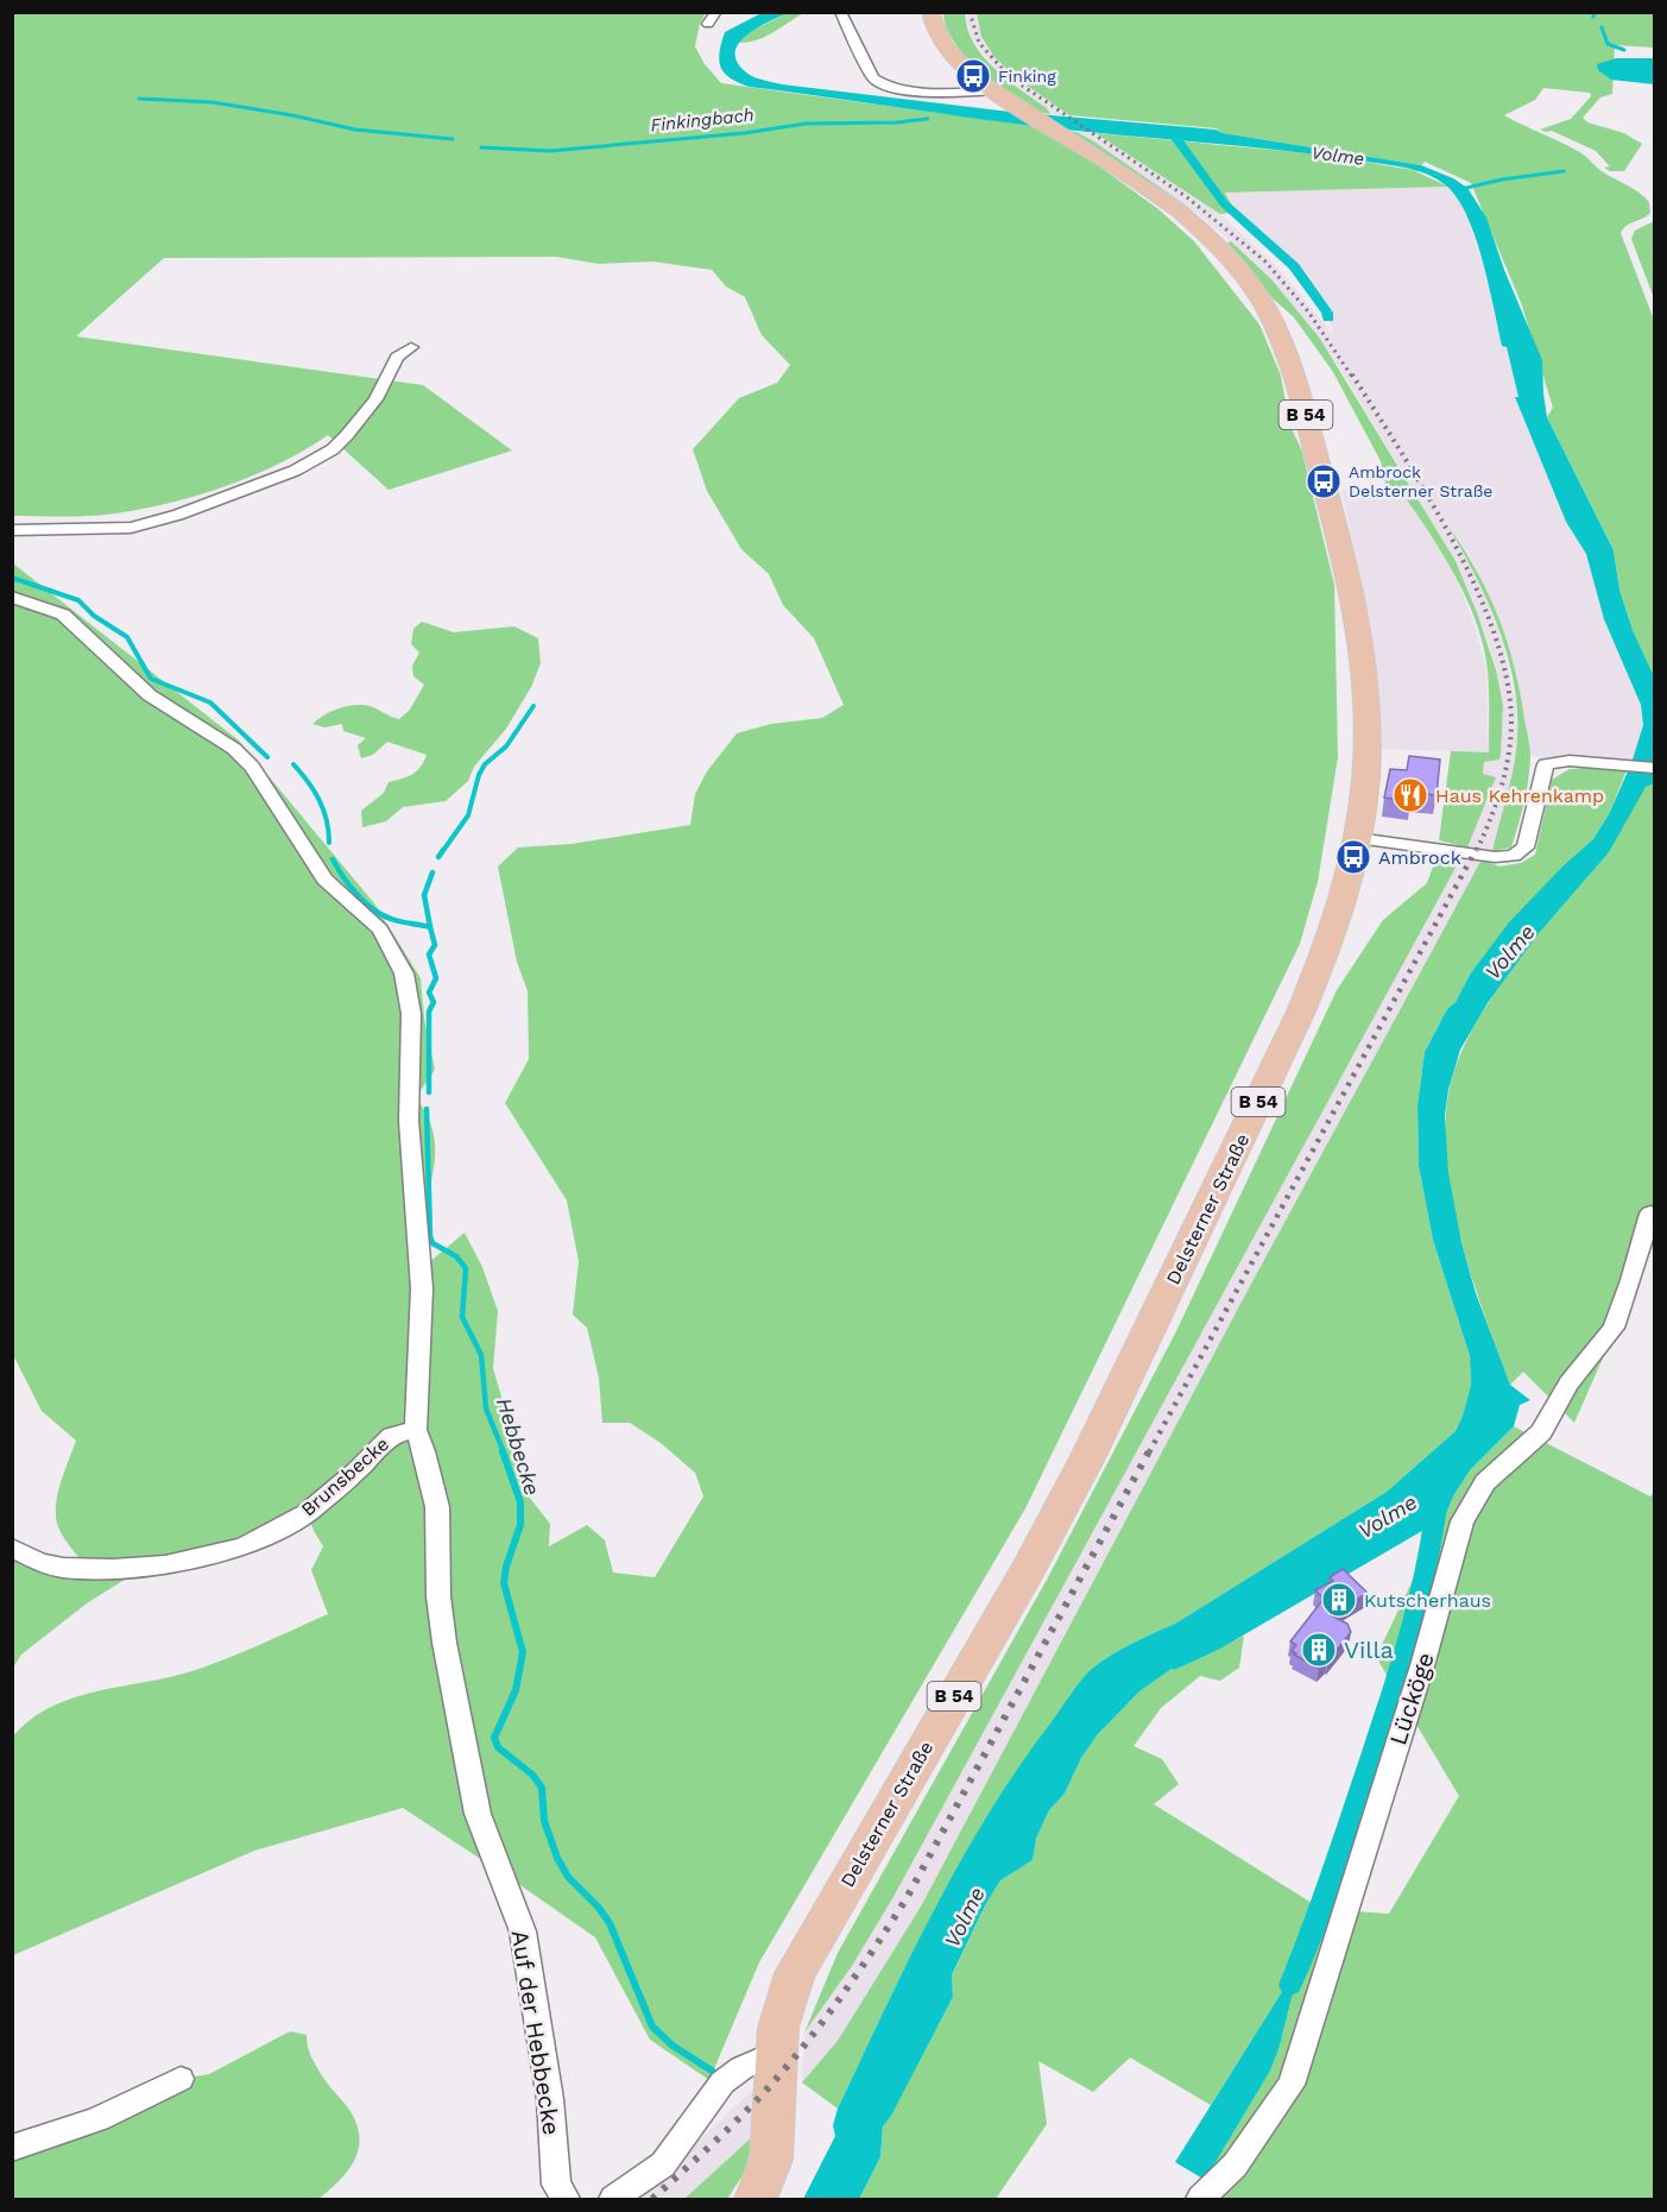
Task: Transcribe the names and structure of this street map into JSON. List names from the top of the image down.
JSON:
{
  "streets": {
    "main road": ["B 54", "Delsterner Straße"],
    "street": ["Brunsbecke", "Lücköge", "Auf der Hebbecke"]
  },
  "crossings": [
    ["B 54", "Delsterner Straße"],
    ["Brunsbecke", "Auf der Hebbecke"]
  ],
  "water": ["Finkingbach", "Volme", "Hebbecke"],
  "places": {
    "bus stop": ["Finking", "Ambrock Delsterner Straße", "Ambrock"],
    "restaurant": ["Haus Kehrenkamp"],
    "building": ["Kutscherhaus", "Villa"]
  }
}
